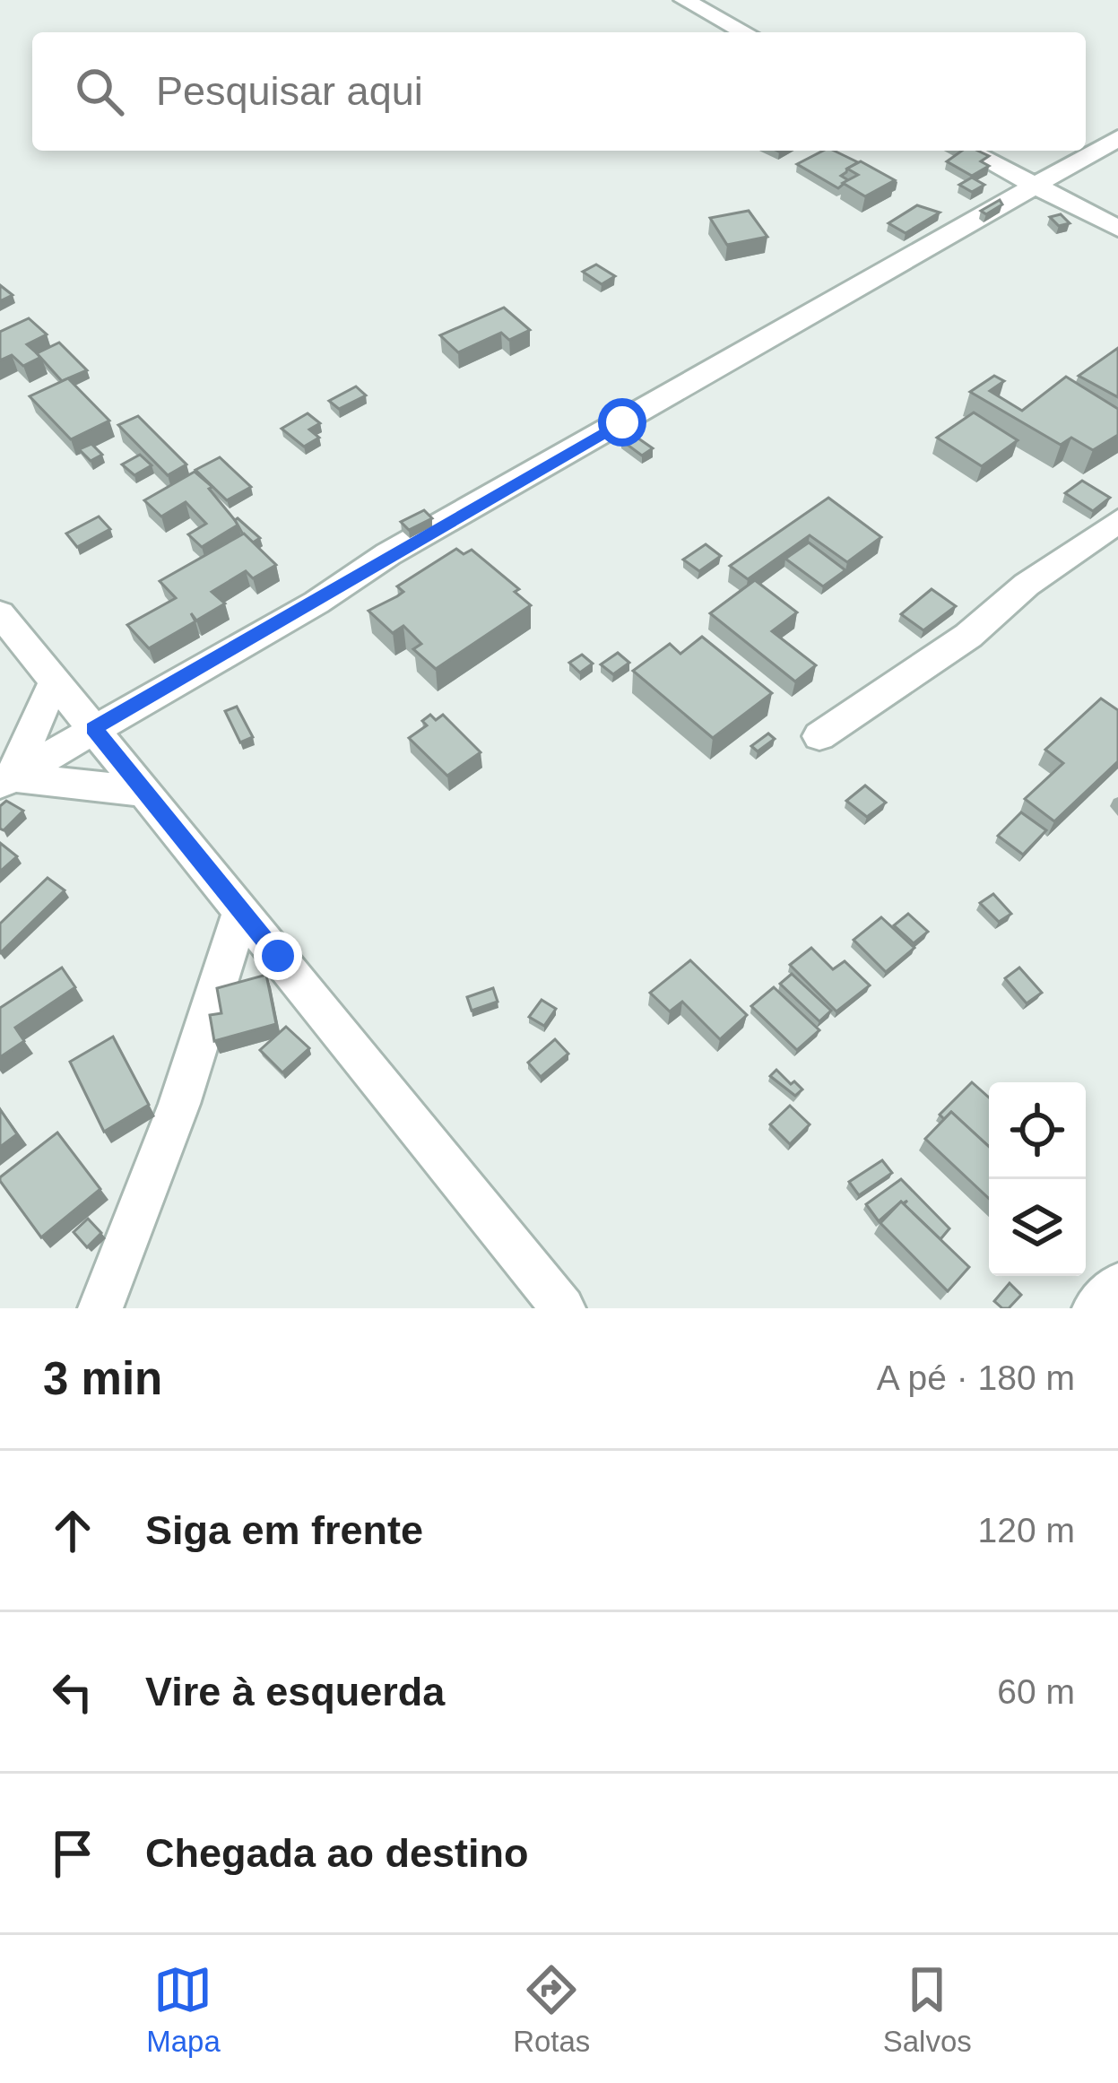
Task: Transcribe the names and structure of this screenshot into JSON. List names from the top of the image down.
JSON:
{
  "page": {
    "search": "Pesquisar aqui",
    "heading": ["3 min", "A pé · 180 m"],
    "list": [
      ["Siga em frente", "120 m"],
      ["Vire à esquerda", "60 m"],
      "Chegada ao destino"
    ],
    "nav": ["Mapa", "Rotas", "Salvos"]
  }
}
